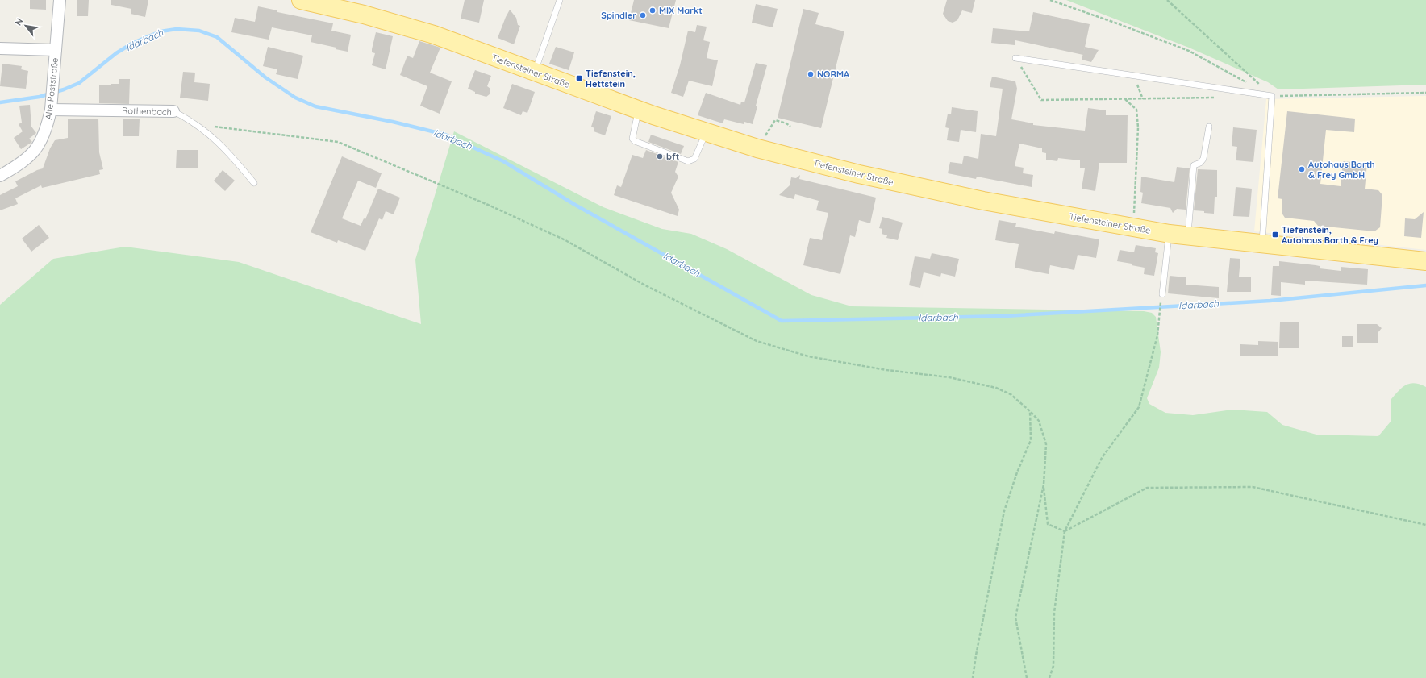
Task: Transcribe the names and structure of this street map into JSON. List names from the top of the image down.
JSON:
{
  "streets": {
    "main road": ["Tiefensteiner Straße"],
    "street": ["Alte Poststraße", "Rothenbach"]
  },
  "crossings": [
    ["Alte Poststraße", "Rothenbach"]
  ],
  "water": ["Idarbach"],
  "places": {
    "other": [
      "MIX Markt",
      "Spindler",
      "NORMA",
      "bft",
      "Autohaus Barth & Frey GmbH"
    ],
    "transit": ["Tiefenstein, Hettstein", "Tiefenstein, Autohaus Barth & Frey"]
  },
  "north": "top left"
}
